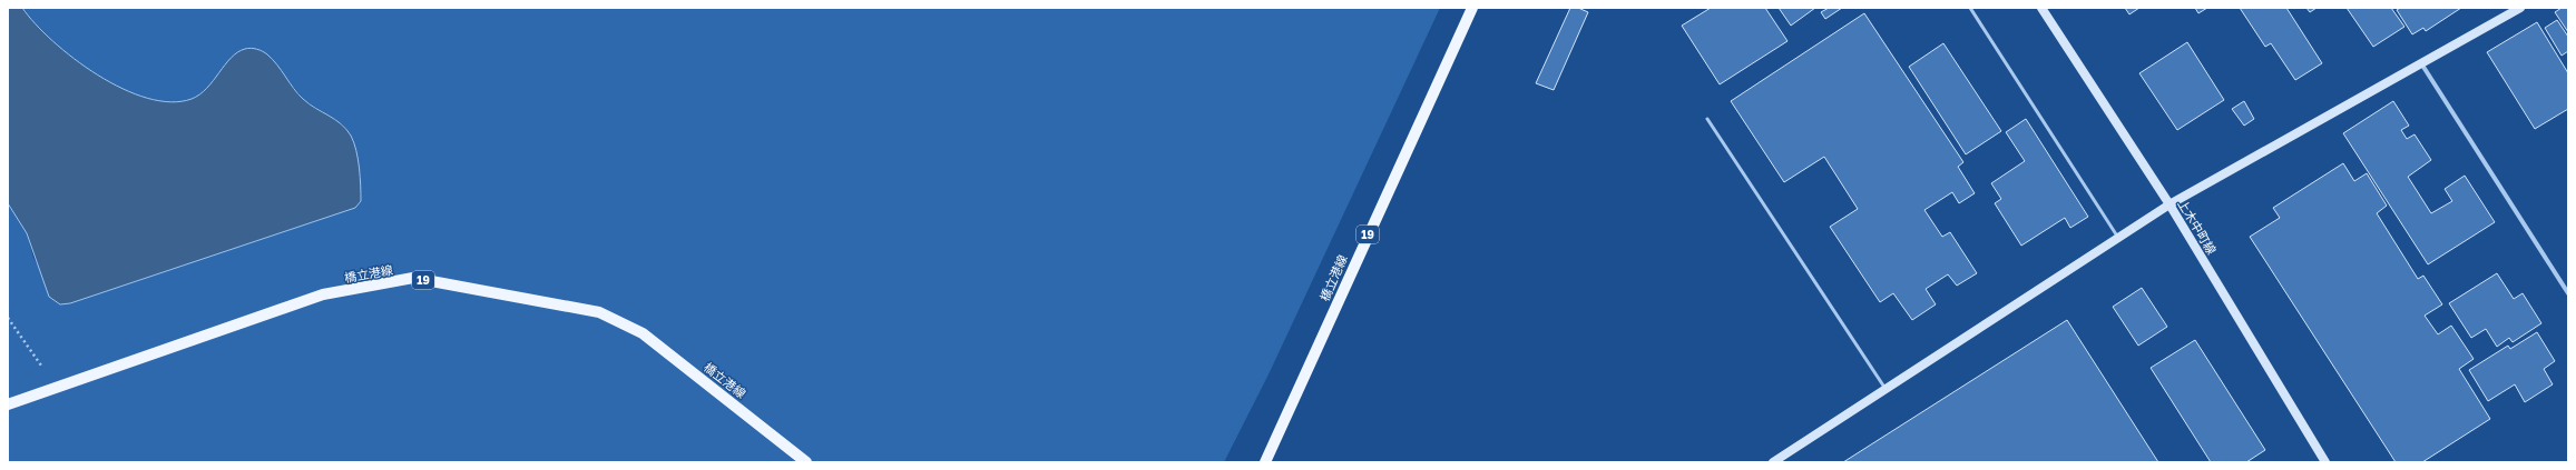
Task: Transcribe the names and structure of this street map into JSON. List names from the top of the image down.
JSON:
{
  "streets": {
    "main road": ["19", "橋立港線"],
    "street": ["上木中町線"]
  }
}
